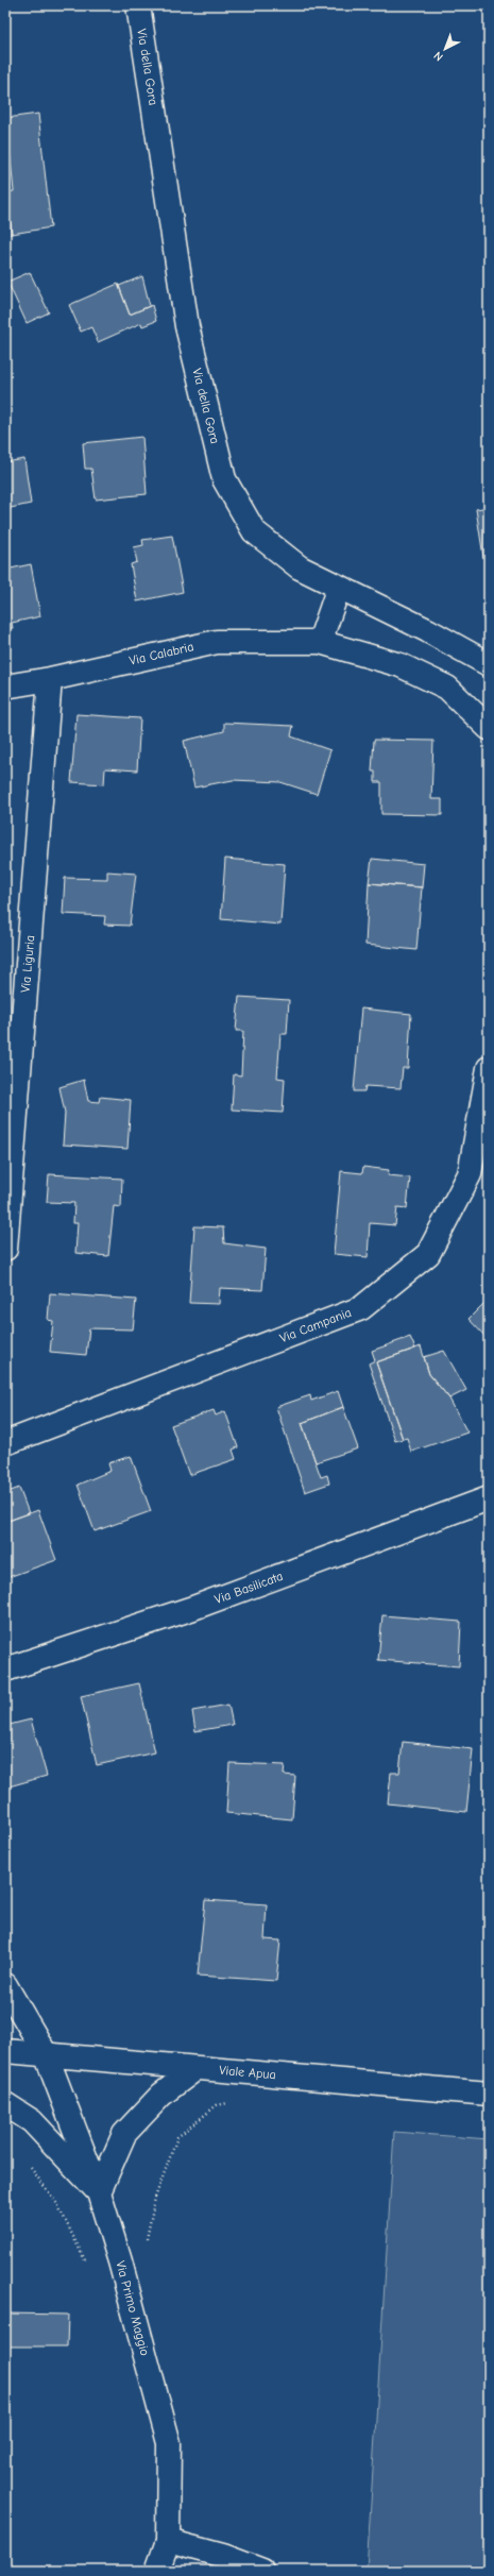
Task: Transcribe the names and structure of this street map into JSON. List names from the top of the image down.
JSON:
{
  "streets": {
    "street": [
      "Via della Gora",
      "Via Calabria",
      "Via Liguria",
      "Via Campania",
      "Via Basilicata",
      "Viale Apua",
      "Via Primo Maggio"
    ]
  },
  "crossings": [
    ["Via Calabria", "Via Liguria"],
    ["Viale Apua", "Via Primo Maggio"]
  ],
  "north": "bottom left"
}
